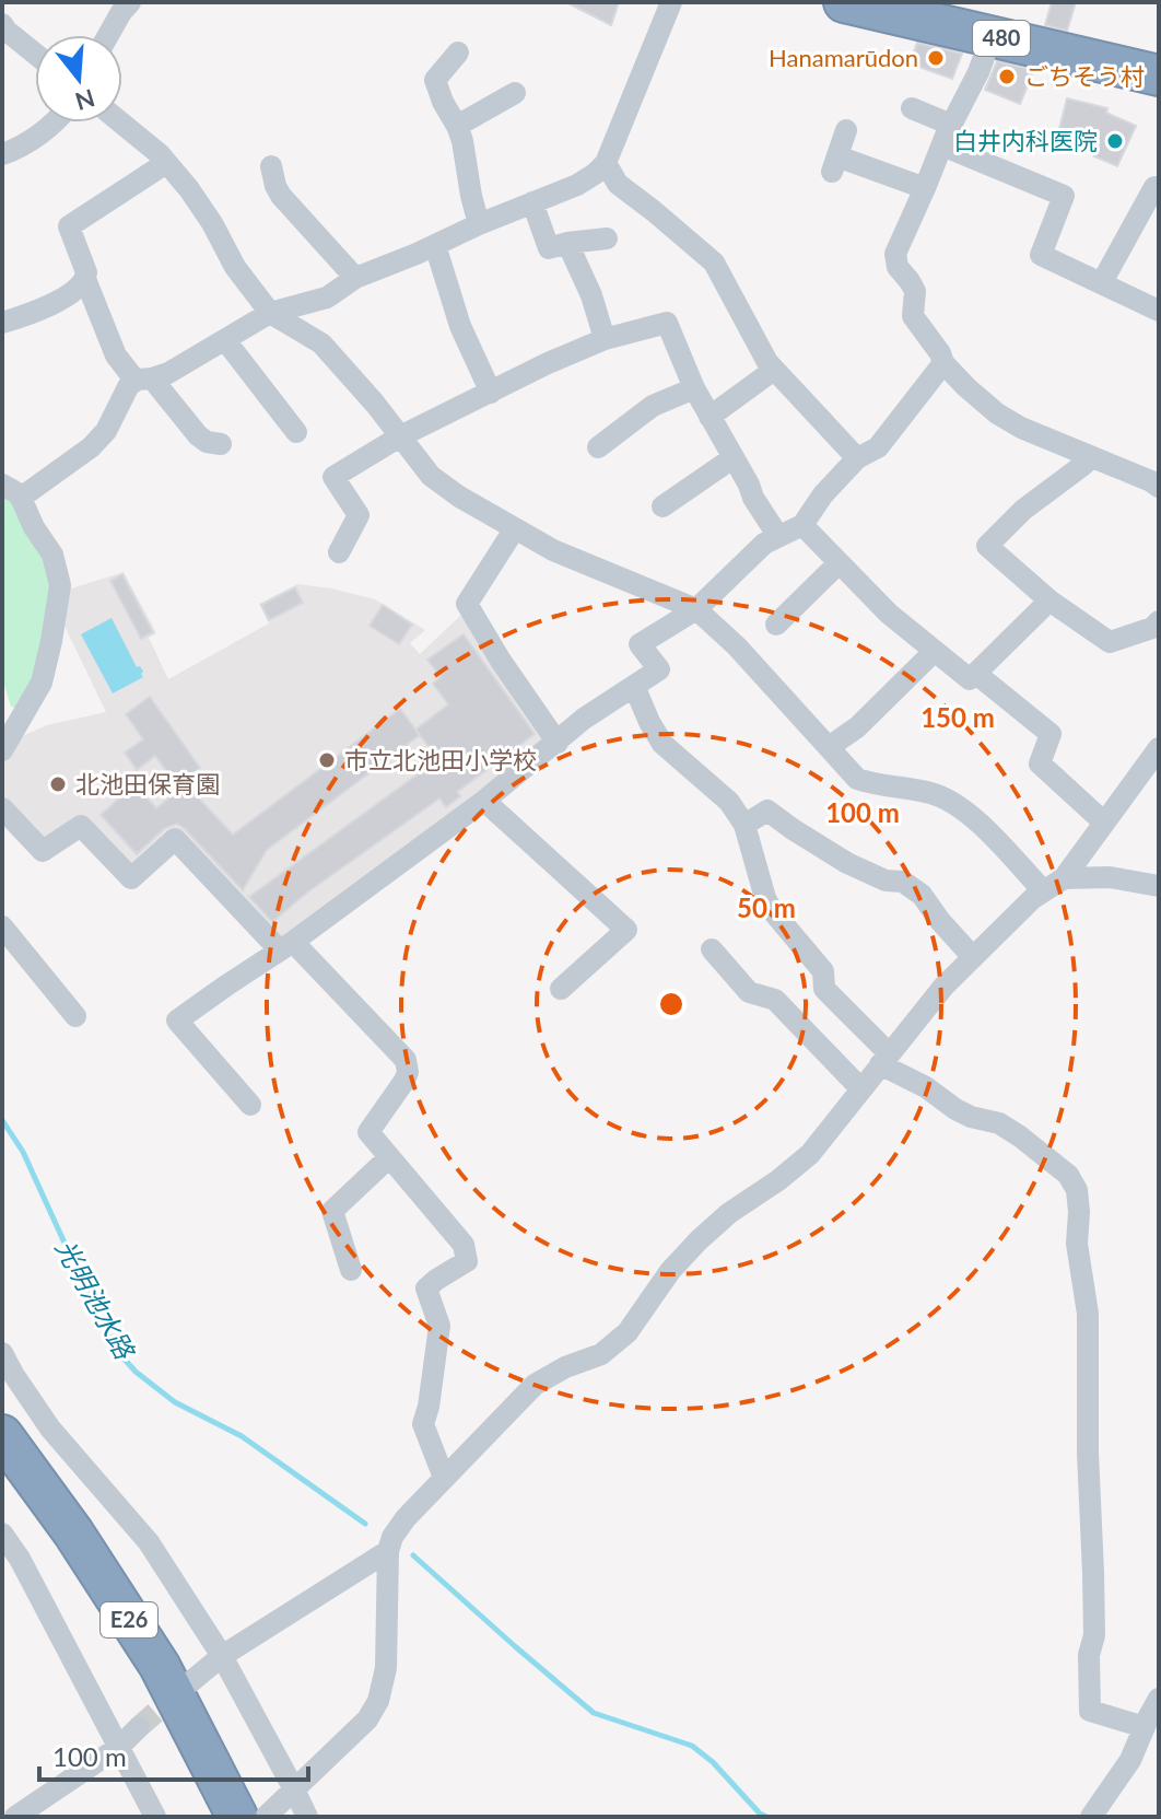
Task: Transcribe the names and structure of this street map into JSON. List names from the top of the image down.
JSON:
{
  "streets": {
    "highway": ["480", "E26"]
  },
  "water": ["光明池水路"],
  "places": [
    "Hanamarūdon",
    "ごちそう村",
    "白井内科医院",
    "市立北池田小学校",
    "北池田保育園"
  ],
  "scale_bar": "100 m",
  "north": "bottom",
  "rings": ["150 m", "100 m", "50 m"]
}
